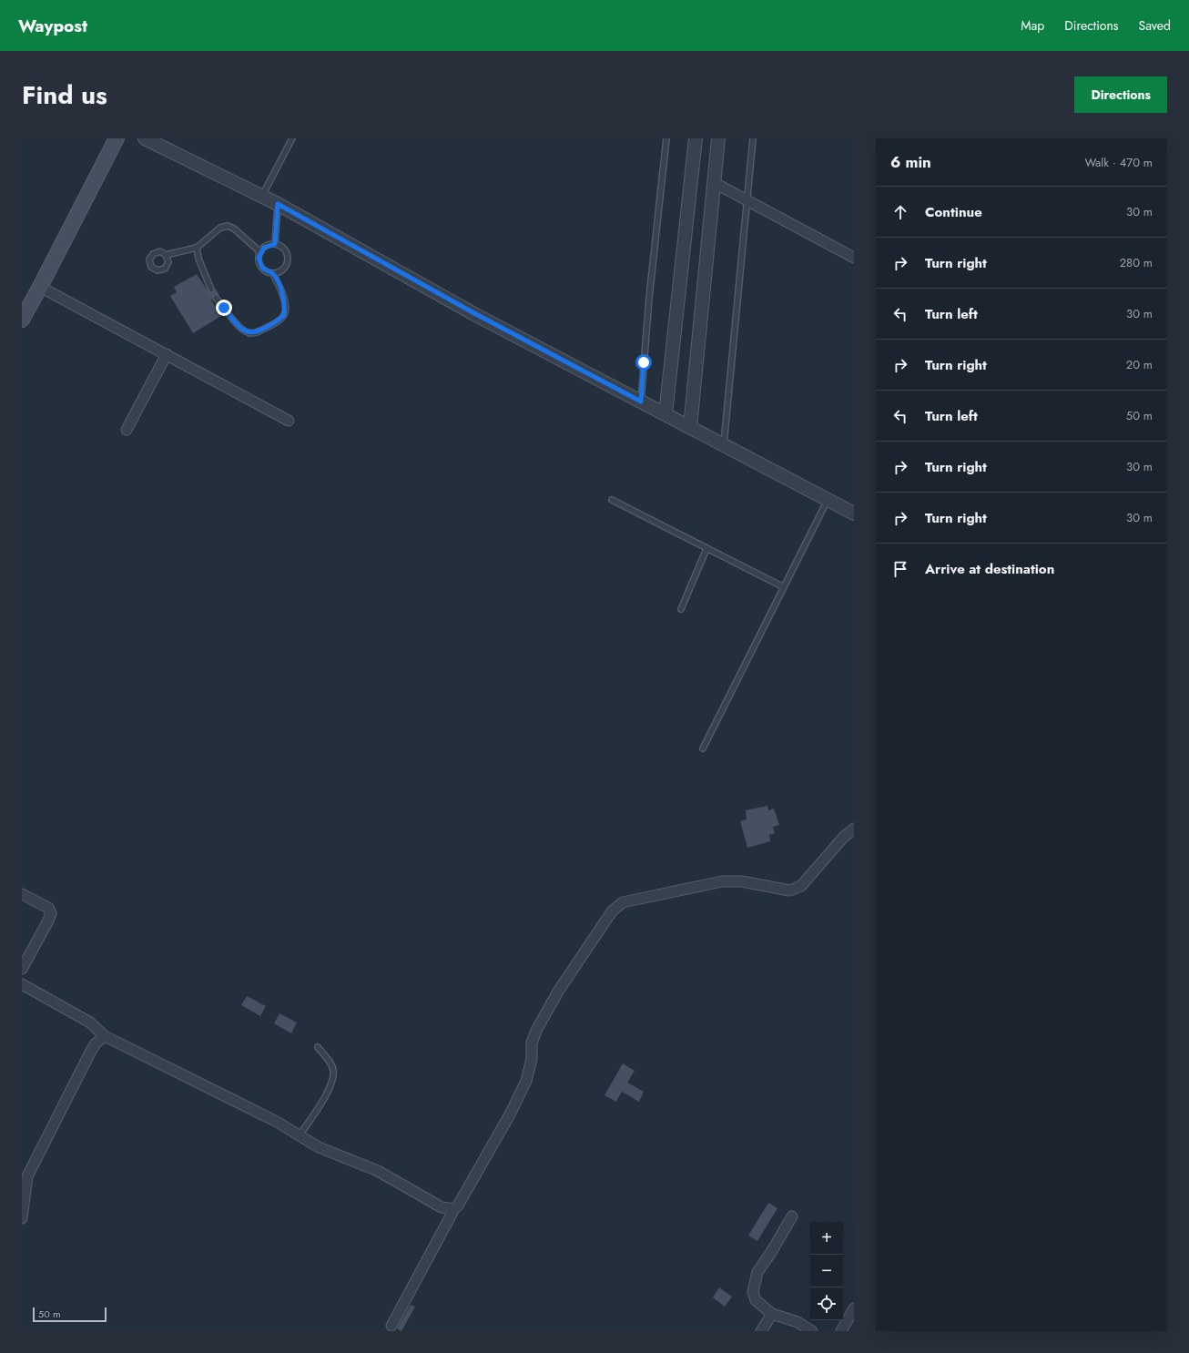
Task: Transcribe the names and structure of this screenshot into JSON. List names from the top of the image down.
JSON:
{
  "scale_bar": "50 m",
  "page": {
    "header": "Waypost",
    "nav": ["Map", "Directions", "Saved"],
    "title": "Find us",
    "buttons": "Directions",
    "heading": ["6 min", "Walk · 470 m"],
    "list": [
      ["Continue", "30 m"],
      ["Turn right", "280 m"],
      ["Turn left", "30 m"],
      ["Turn right", "20 m"],
      ["Turn left", "50 m"],
      ["Turn right", "30 m"],
      ["Turn right", "30 m"],
      "Arrive at destination"
    ],
    "map_buttons": ["+", "−"],
    "scale": "50 m"
  }
}
